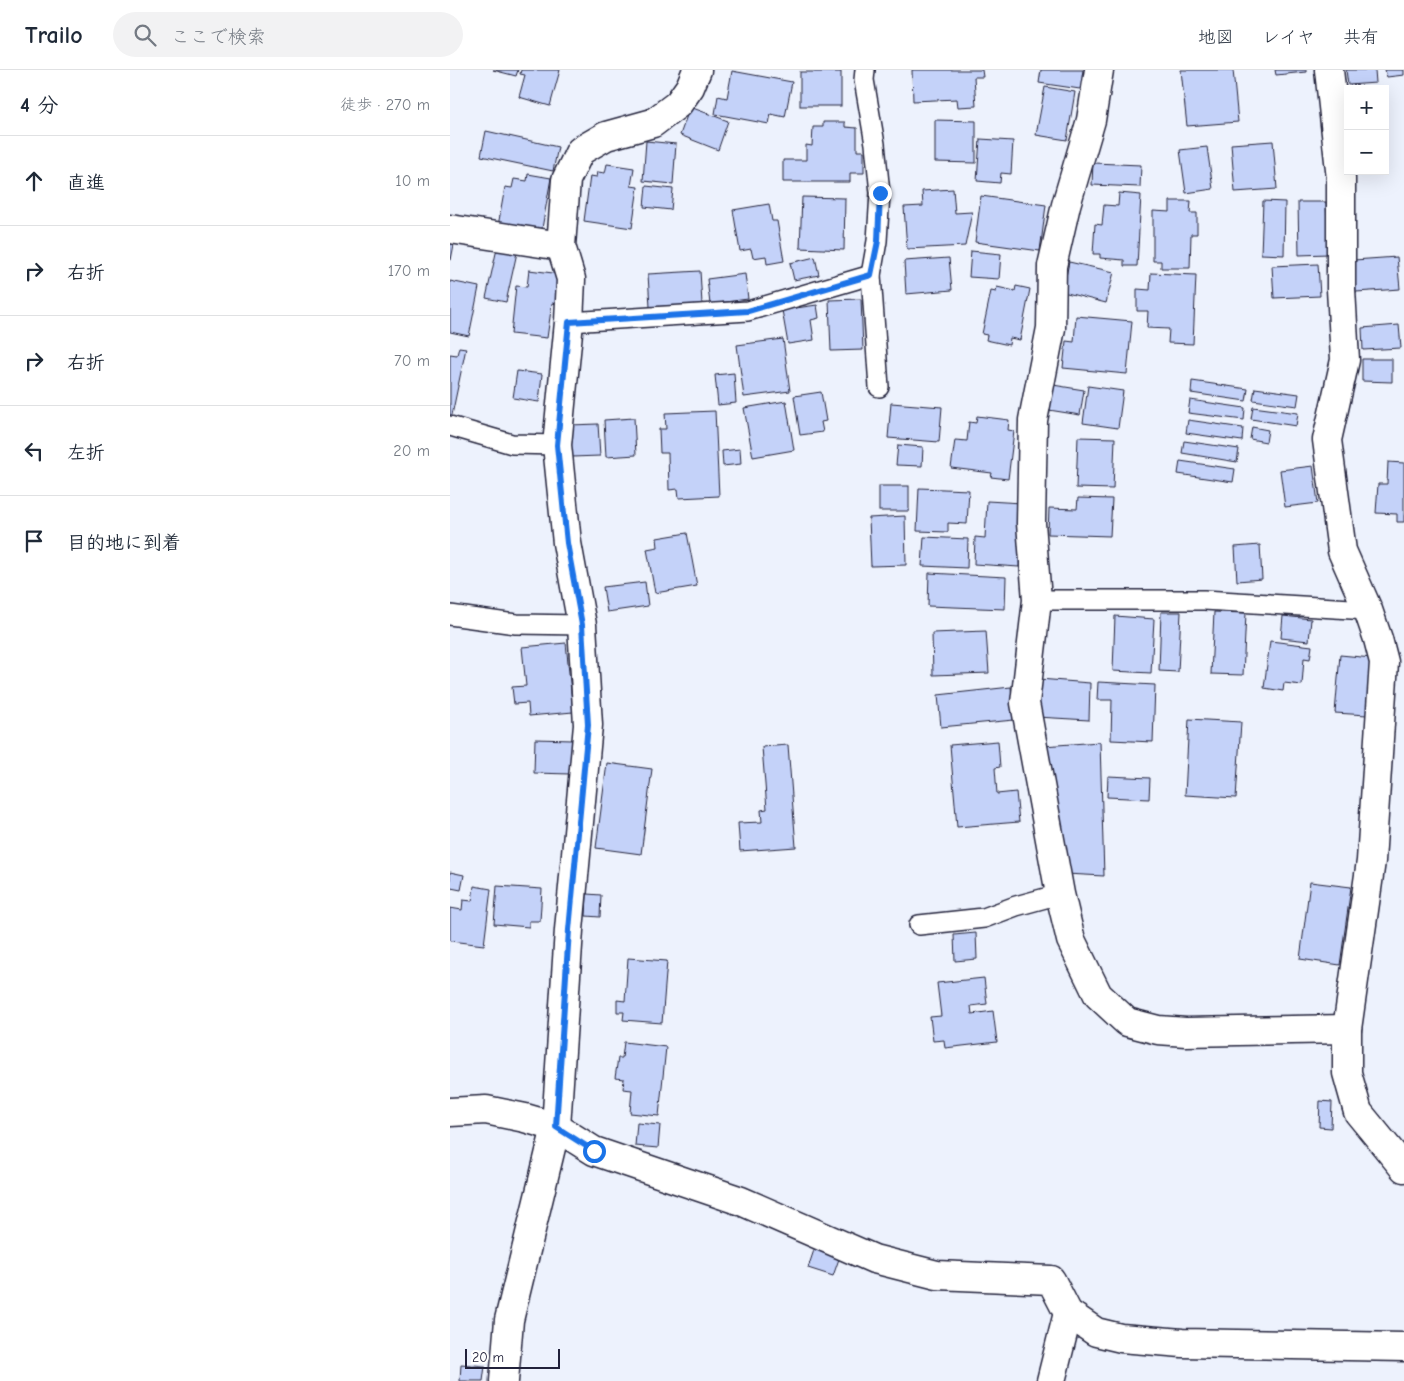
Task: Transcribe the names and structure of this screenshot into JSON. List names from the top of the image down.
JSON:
{
  "scale_bar": "20 m",
  "page": {
    "header": "Trailo",
    "search": "ここで検索",
    "nav": ["地図", "レイヤ", "共有"],
    "heading": ["4 分", "徒歩 · 270 m"],
    "map_buttons": ["+", "−"],
    "list": [
      ["直進", "10 m"],
      ["右折", "170 m"],
      ["右折", "70 m"],
      ["左折", "20 m"],
      "目的地に到着"
    ],
    "scale": "20 m"
  }
}
